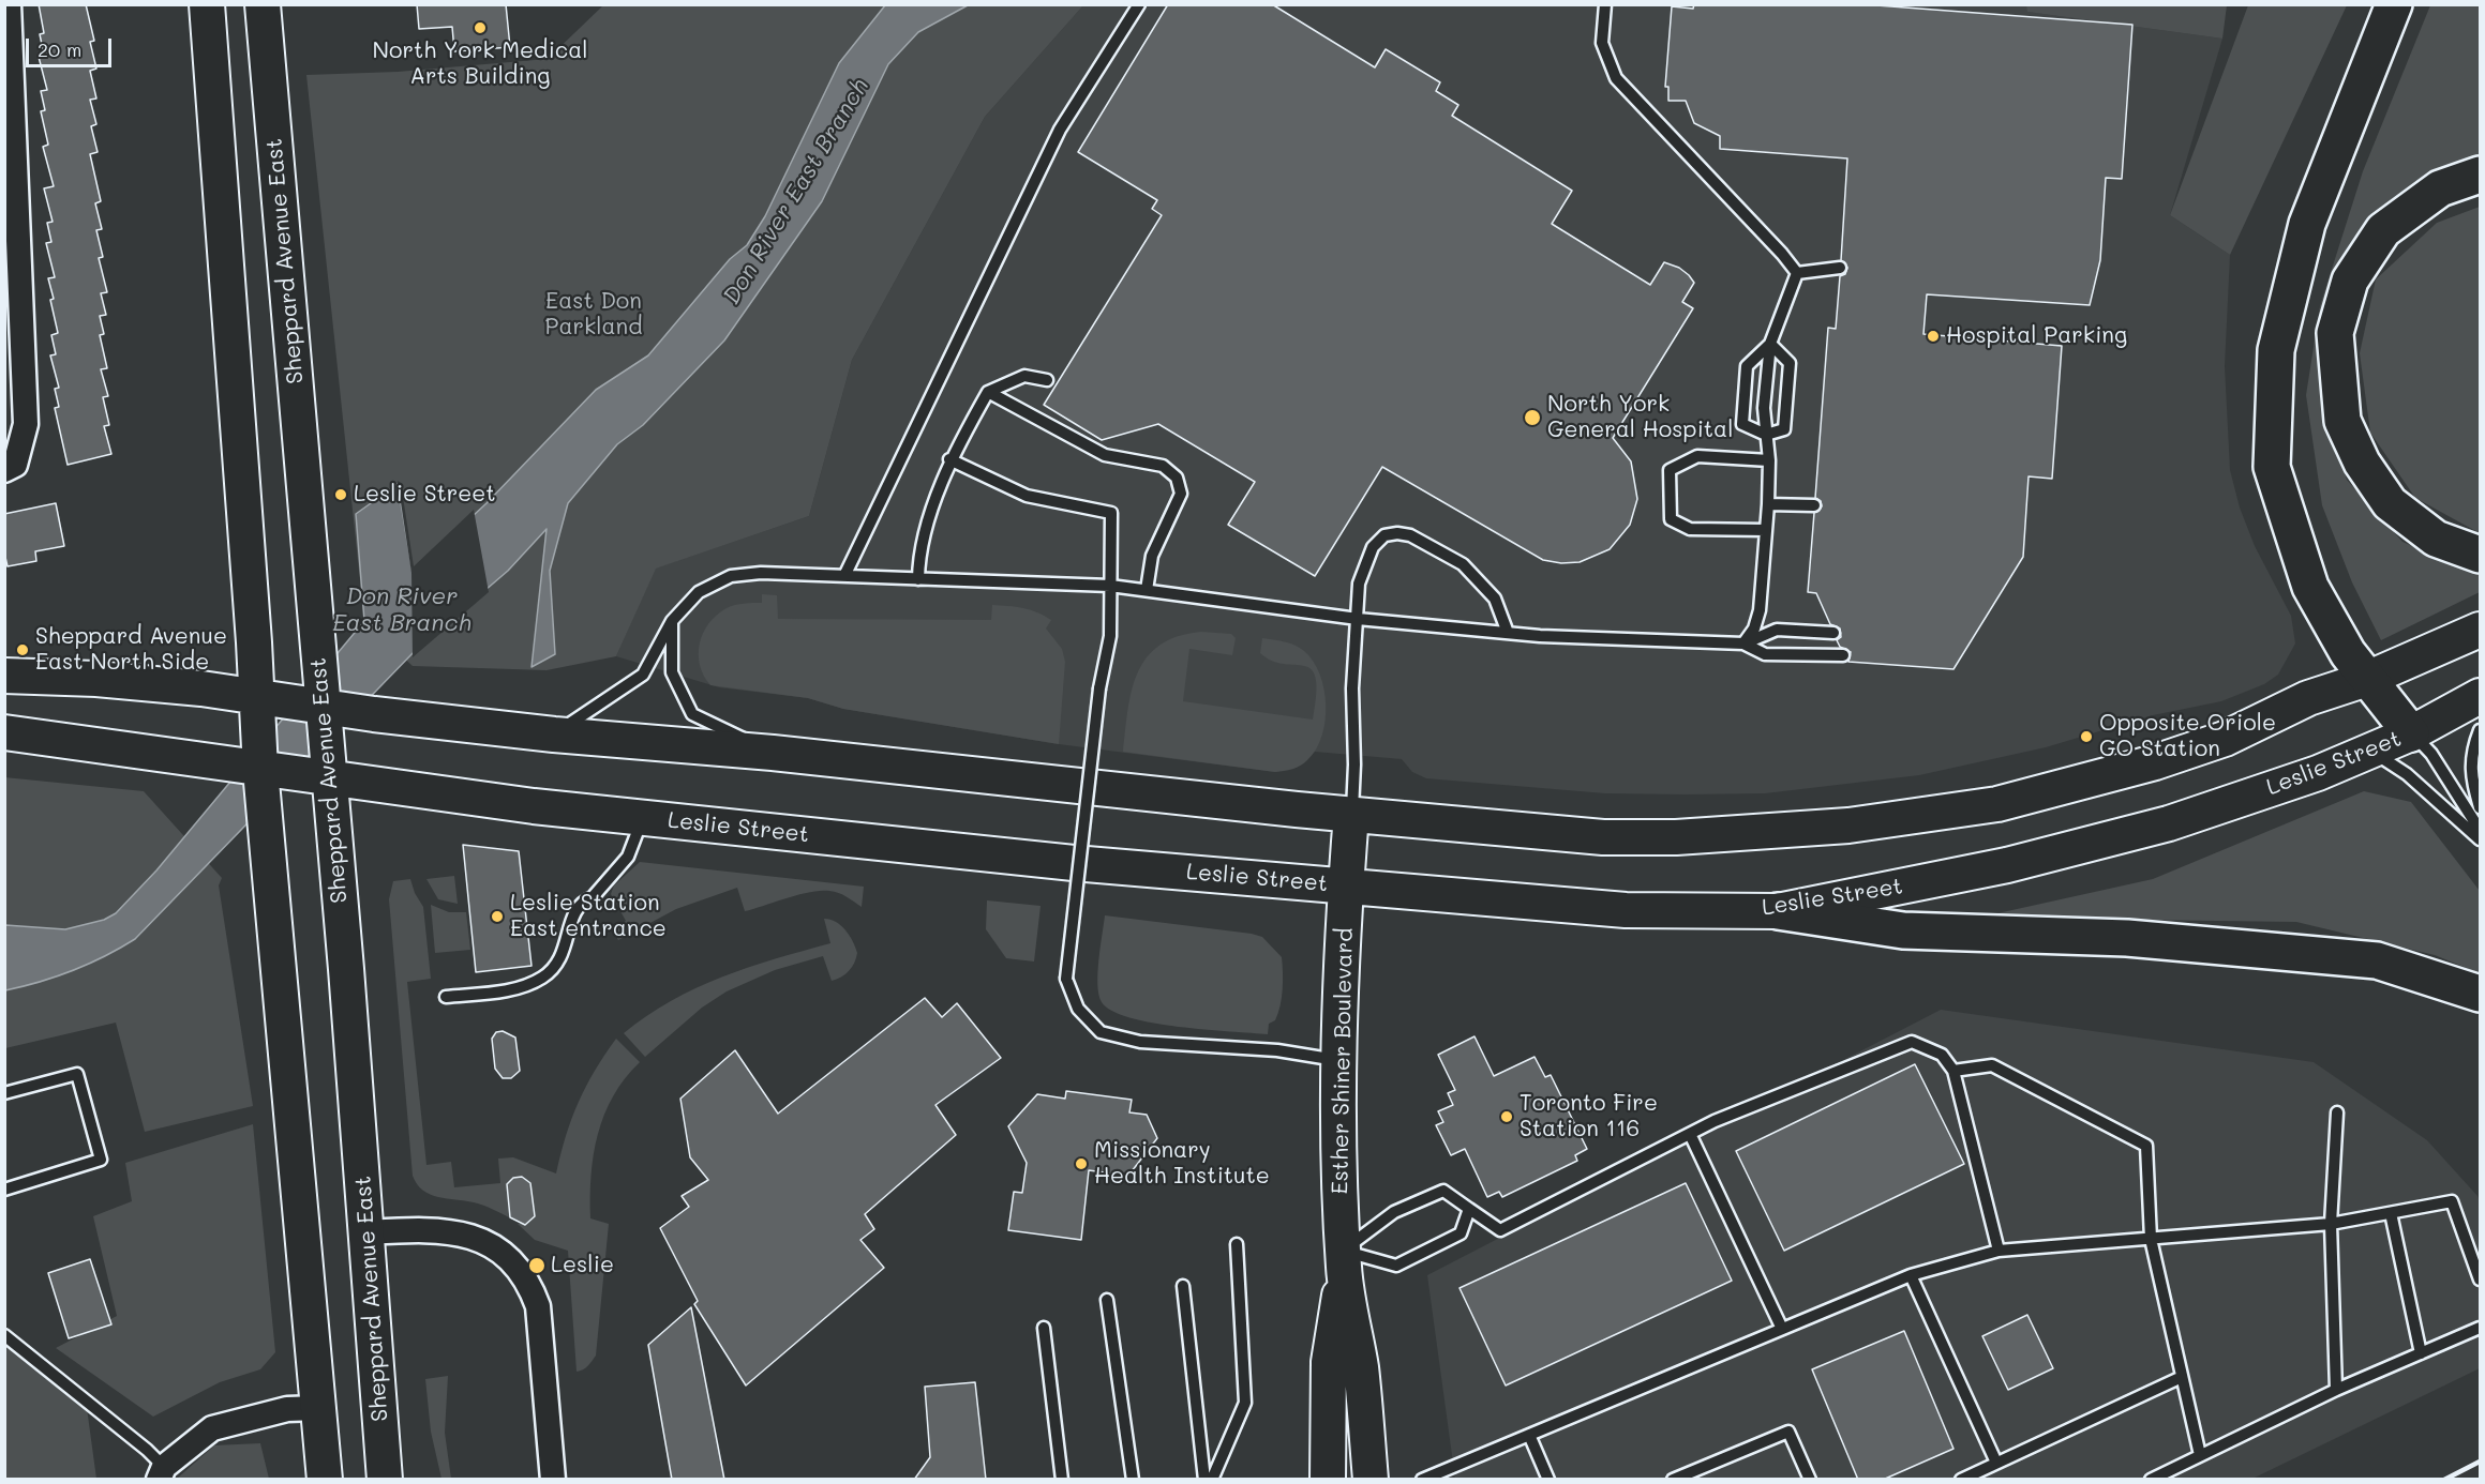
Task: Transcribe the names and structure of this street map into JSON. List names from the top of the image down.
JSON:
{
  "streets": {
    "main road": ["Sheppard Avenue East", "Leslie Street", "Esther Shiner Boulevard"]
  },
  "crossings": [
    ["Sheppard Avenue East", "Leslie Street"],
    ["Leslie Street", "Esther Shiner Boulevard"]
  ],
  "water": ["Don River East Branch"],
  "parks": ["East Don Parkland"],
  "places": [
    "North York Medical Arts Building",
    "Hospital Parking",
    "North York General Hospital",
    "Leslie Street",
    "Sheppard Avenue East North Side",
    "Opposite Oriole GO Station",
    "Leslie Station East entrance",
    "Toronto Fire Station 116",
    "Missionary Health Institute",
    "Leslie"
  ],
  "scale_bar": "20 m"
}
